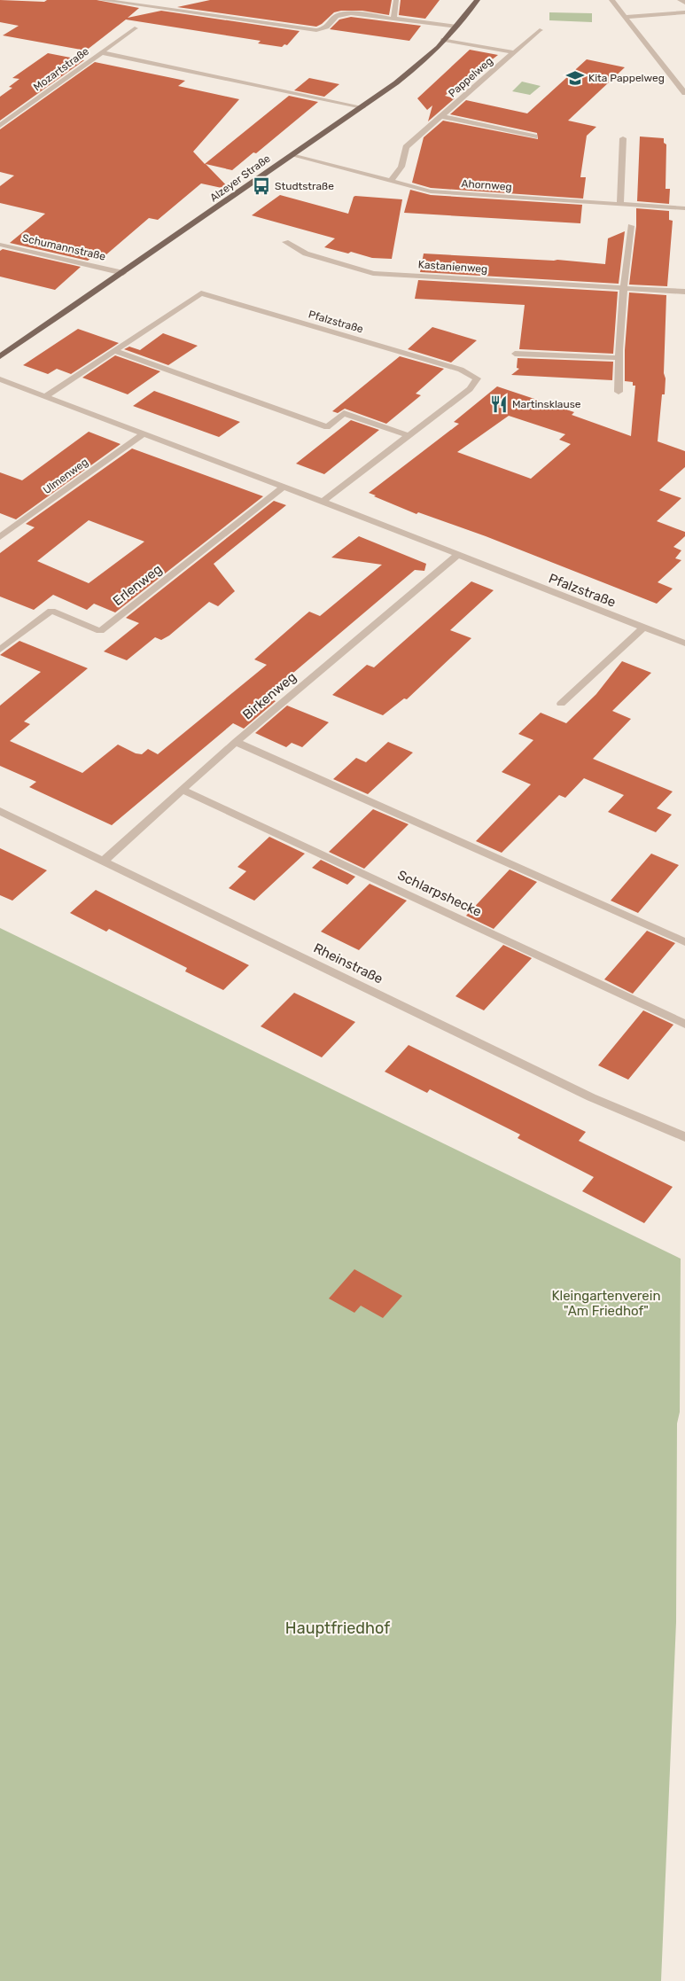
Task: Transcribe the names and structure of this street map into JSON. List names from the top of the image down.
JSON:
{
  "streets": {
    "main road": ["Alzeyer Straße"],
    "street": [
      "Mozartstraße",
      "Pappelweg",
      "Ahornweg",
      "Schumannstraße",
      "Kastanienweg",
      "Pfalzstraße",
      "Ulmenweg",
      "Erlenweg",
      "Birkenweg",
      "Schlarpshecke",
      "Rheinstraße"
    ]
  },
  "crossings": [
    ["Pappelweg", "Alzeyer Straße"],
    ["Pappelweg", "Ahornweg"],
    ["Alzeyer Straße", "Ahornweg"],
    ["Alzeyer Straße", "Schumannstraße"],
    ["Pfalzstraße", "Ulmenweg"],
    ["Pfalzstraße", "Erlenweg"],
    ["Pfalzstraße", "Birkenweg"],
    ["Birkenweg", "Schlarpshecke"],
    ["Birkenweg", "Rheinstraße"]
  ],
  "parks": ["Kleingartenverein \"Am Friedhof\"", "Hauptfriedhof"],
  "places": {
    "school or university": ["Kita Pappelweg"],
    "bus stop": ["Studtstraße"],
    "restaurant": ["Martinsklause"]
  }
}
